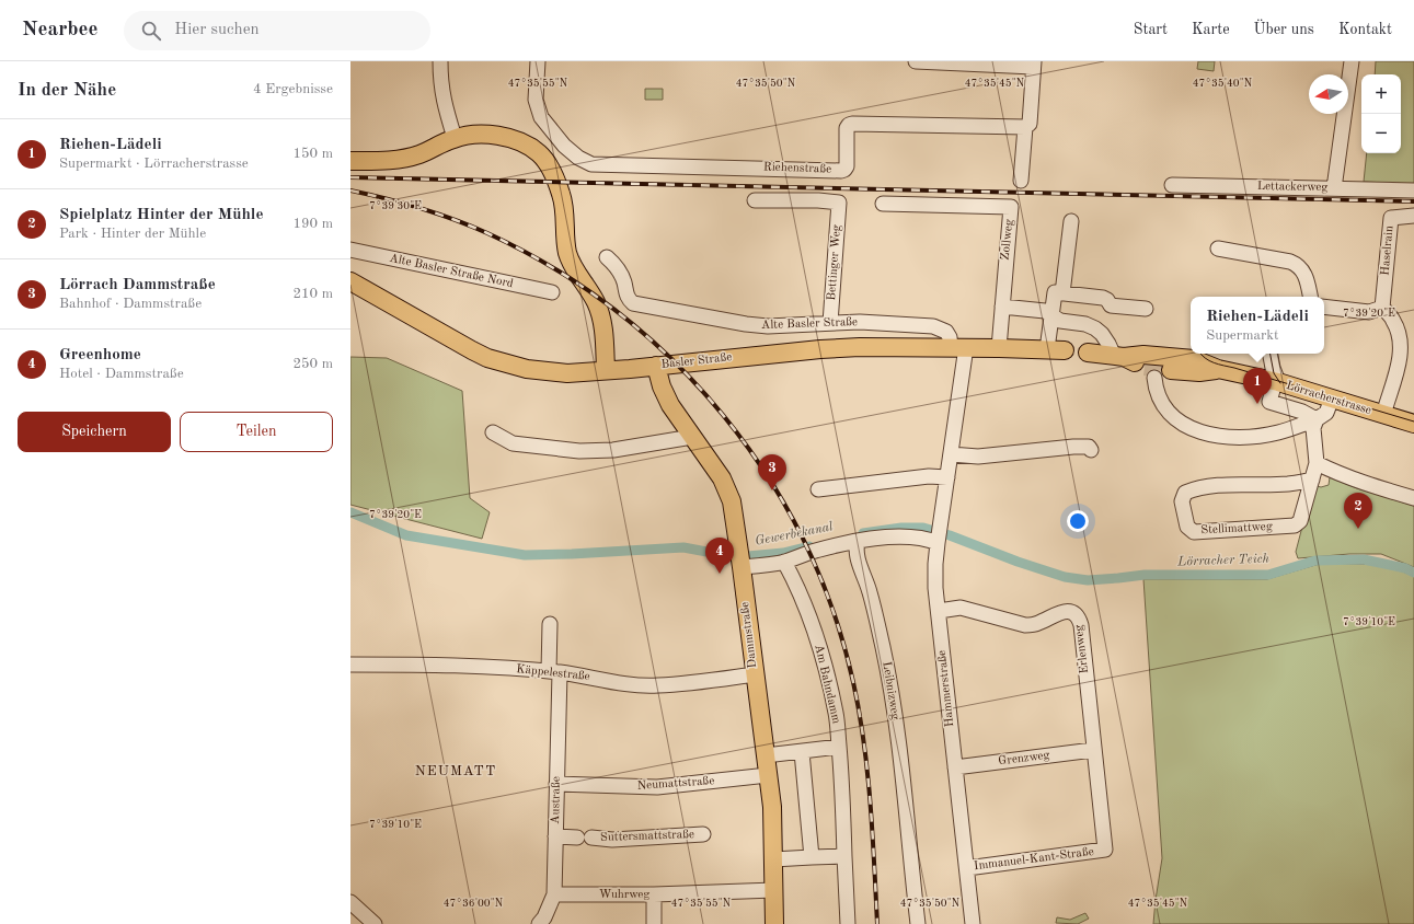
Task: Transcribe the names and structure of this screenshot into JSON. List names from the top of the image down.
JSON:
{
  "streets": {
    "main road": ["Basler Straße", "Lörracherstrasse", "Dammstraße"],
    "street": [
      "Riehenstraße",
      "Lettackerweg",
      "Zollweg",
      "Haselrain",
      "Bettinger Weg",
      "Alte Basler Straße Nord",
      "Alte Basler Straße",
      "Stellimattweg",
      "Erlenweg",
      "Käppelestraße",
      "Am Bahndamm",
      "Hammerstraße",
      "Leibnizweg",
      "Grenzweg",
      "Neumattstraße",
      "Austraße",
      "Suttersmattstraße",
      "Immanuel-Kant-Straße",
      "Wuhrweg"
    ]
  },
  "crossings": [
    ["Zollweg", "Basler Straße"],
    ["Bettinger Weg", "Alte Basler Straße"],
    ["Alte Basler Straße", "Basler Straße"],
    ["Alte Basler Straße", "Hammerstraße"],
    ["Basler Straße", "Dammstraße"],
    ["Basler Straße", "Hammerstraße"],
    ["Dammstraße", "Käppelestraße"],
    ["Dammstraße", "Neumattstraße"],
    ["Dammstraße", "Wuhrweg"],
    ["Erlenweg", "Hammerstraße"],
    ["Erlenweg", "Grenzweg"],
    ["Erlenweg", "Immanuel-Kant-Straße"],
    ["Käppelestraße", "Austraße"],
    ["Hammerstraße", "Grenzweg"],
    ["Hammerstraße", "Immanuel-Kant-Straße"],
    ["Grenzweg", "Immanuel-Kant-Straße"],
    ["Neumattstraße", "Austraße"],
    ["Austraße", "Suttersmattstraße"],
    ["Austraße", "Wuhrweg"]
  ],
  "districts": ["NEUMATT"],
  "water": ["Gewerbekanal", "Lörracher Teich"],
  "north": "left",
  "page": {
    "header": "Nearbee",
    "search": "Hier suchen",
    "nav": [
      "Start",
      "Karte",
      "Über uns",
      "Kontakt"
    ],
    "heading": ["In der Nähe", "4 Ergebnisse"],
    "map_buttons": ["+", "−"],
    "list": [
      {
        "mark": "1",
        "name": "Riehen-Lädeli",
        "note": "Supermarkt · Lörracherstrasse",
        "value": "150 m"
      },
      {
        "mark": "2",
        "name": "Spielplatz Hinter der Mühle",
        "note": "Park · Hinter der Mühle",
        "value": "190 m"
      },
      {
        "mark": "3",
        "name": "Lörrach Dammstraße",
        "note": "Bahnhof · Dammstraße",
        "value": "210 m"
      },
      {
        "mark": "4",
        "name": "Greenhome",
        "note": "Hotel · Dammstraße",
        "value": "250 m"
      }
    ],
    "popup": ["Riehen-Lädeli", "Supermarkt"],
    "pins": [
      "1",
      "3",
      "2",
      "4"
    ],
    "buttons": ["Speichern", "Teilen"]
  },
  "coordinates": [
    "47°35'55\"N",
    "47°35'50\"N",
    "47°35'45\"N",
    "47°35'40\"N",
    "7°39'30\"E",
    "7°39'20\"E",
    "7°39'10\"E",
    "47°36'00\"N"
  ]
}
